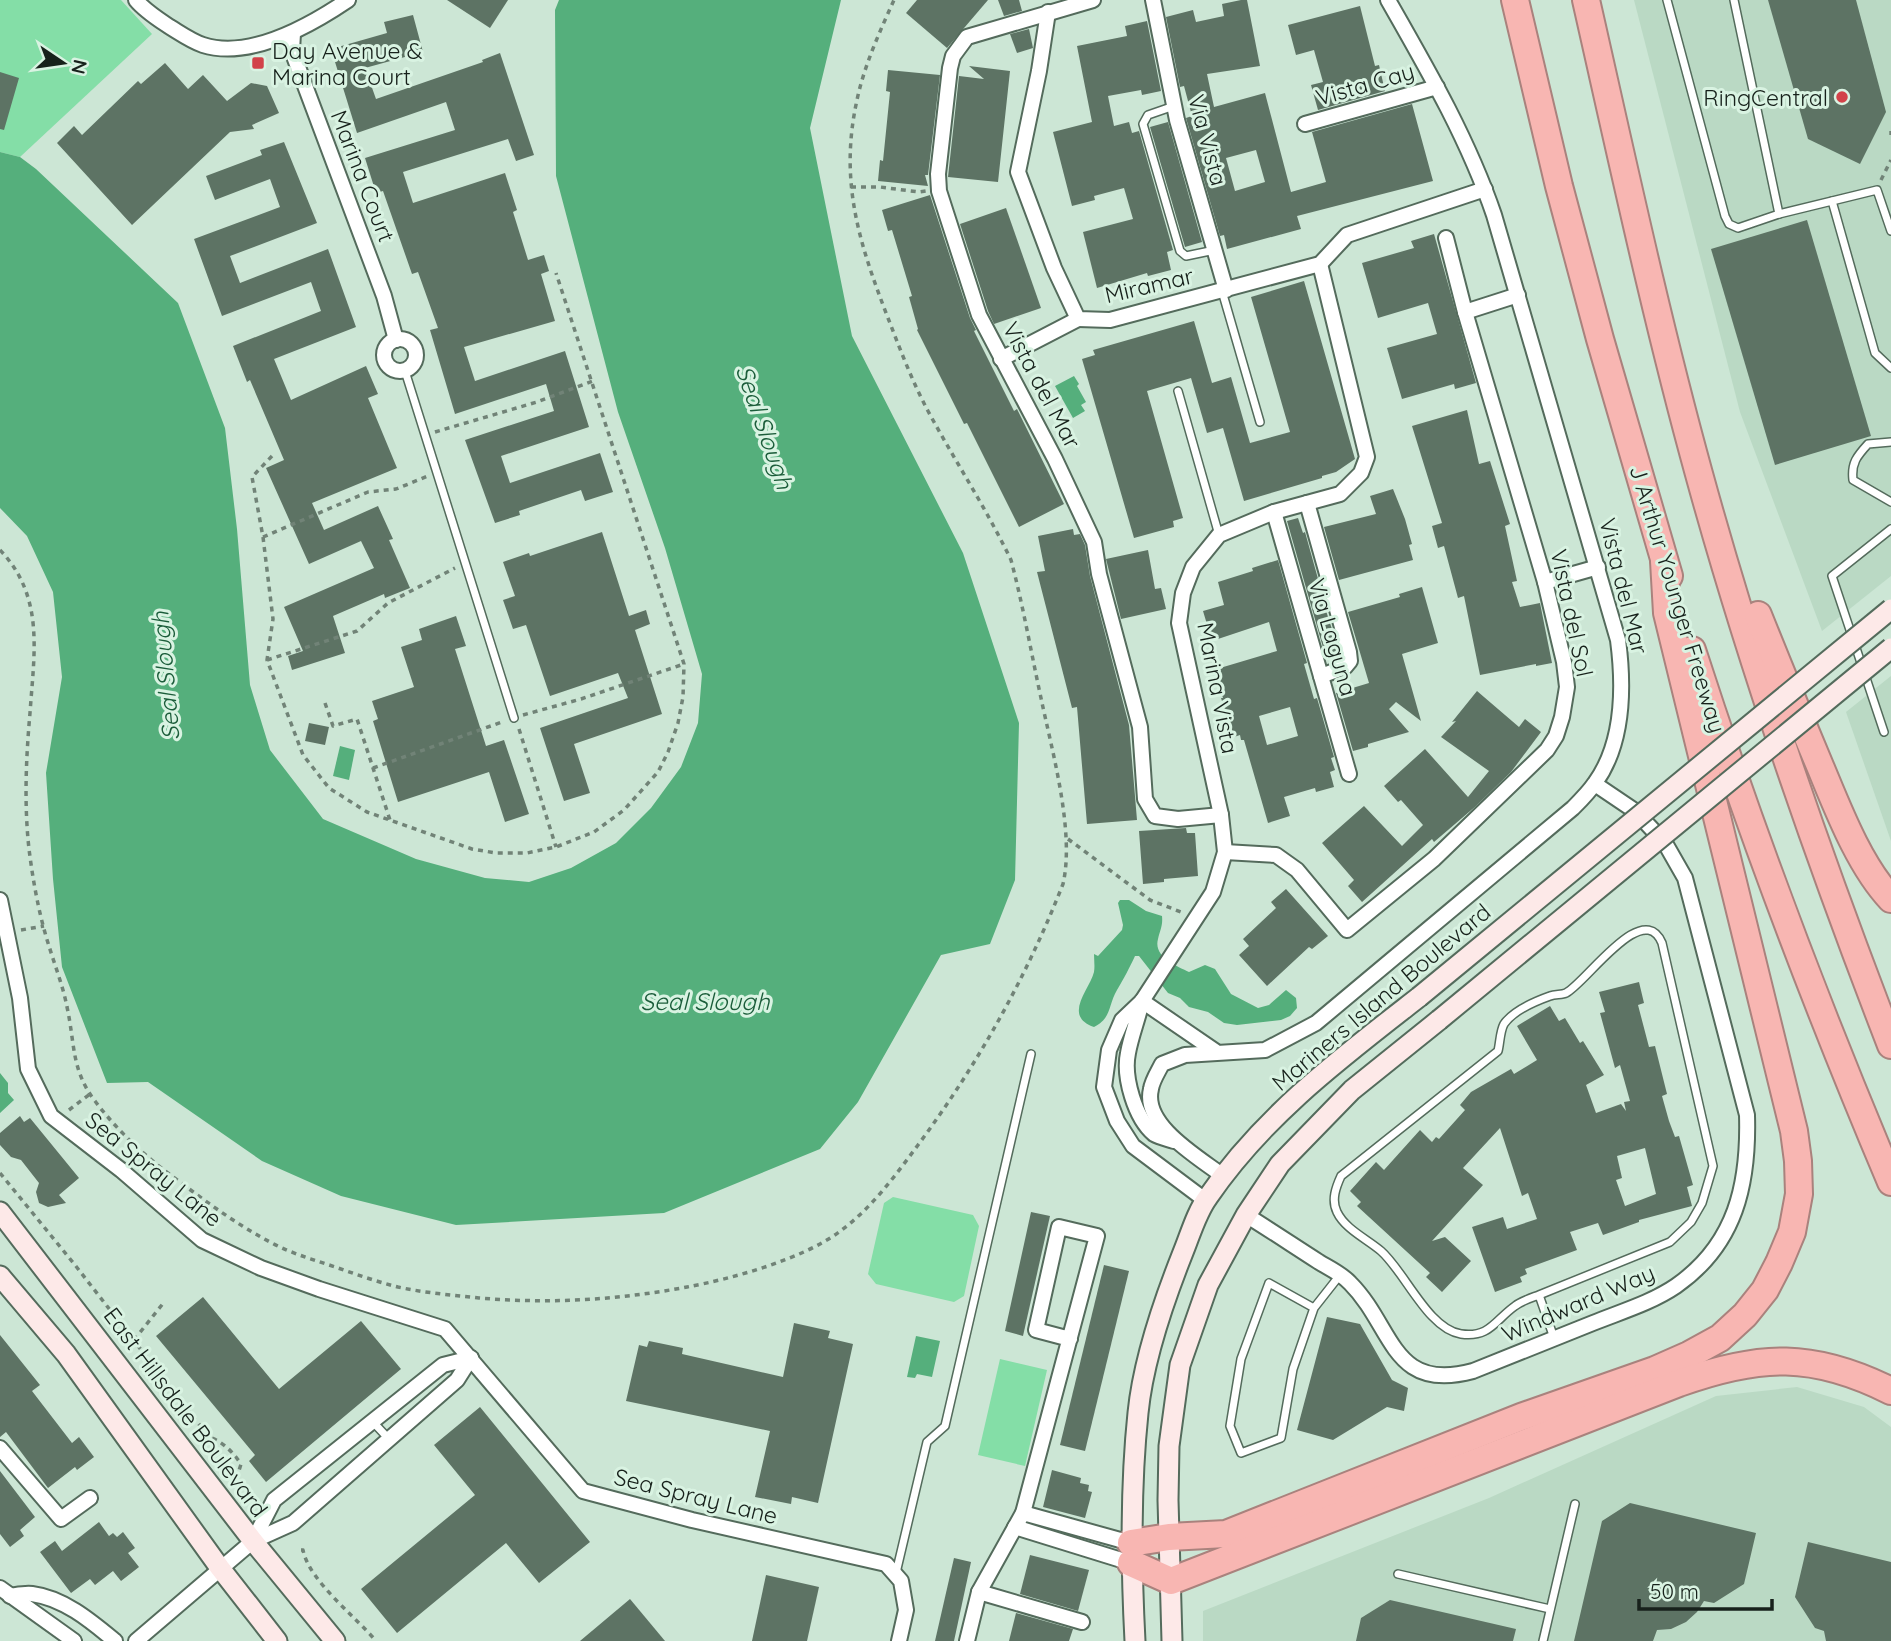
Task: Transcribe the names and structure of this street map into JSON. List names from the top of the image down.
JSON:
{
  "streets": {
    "highway": ["J Arthur Younger Freeway"],
    "main road": ["Mariners Island Boulevard", "East Hillsdale Boulevard"],
    "street": [
      "Vista Cay",
      "Via Vista",
      "Marina Court",
      "Miramar",
      "Vista del Mar",
      "Vista del Sol",
      "Via Laguna",
      "Marina Vista",
      "Sea Spray Lane",
      "Windward Way"
    ]
  },
  "crossings": [
    ["Vista Cay", "Vista del Mar"],
    ["Via Vista", "Miramar"],
    ["Miramar", "Vista del Mar"],
    ["Miramar", "Marina Vista"],
    ["Vista del Mar", "Vista del Sol"],
    ["Vista del Mar", "Marina Vista"],
    ["Vista del Mar", "Mariners Island Boulevard"],
    ["Vista del Mar", "Windward Way"],
    ["Vista del Sol", "Marina Vista"],
    ["Via Laguna", "Marina Vista"],
    ["Marina Vista", "Mariners Island Boulevard"]
  ],
  "water": ["Seal Slough"],
  "places": {
    "transit": ["Day Avenue & Marina Court"],
    "other": ["RingCentral"]
  },
  "scale_bar": "50 m",
  "north": "right"
}
